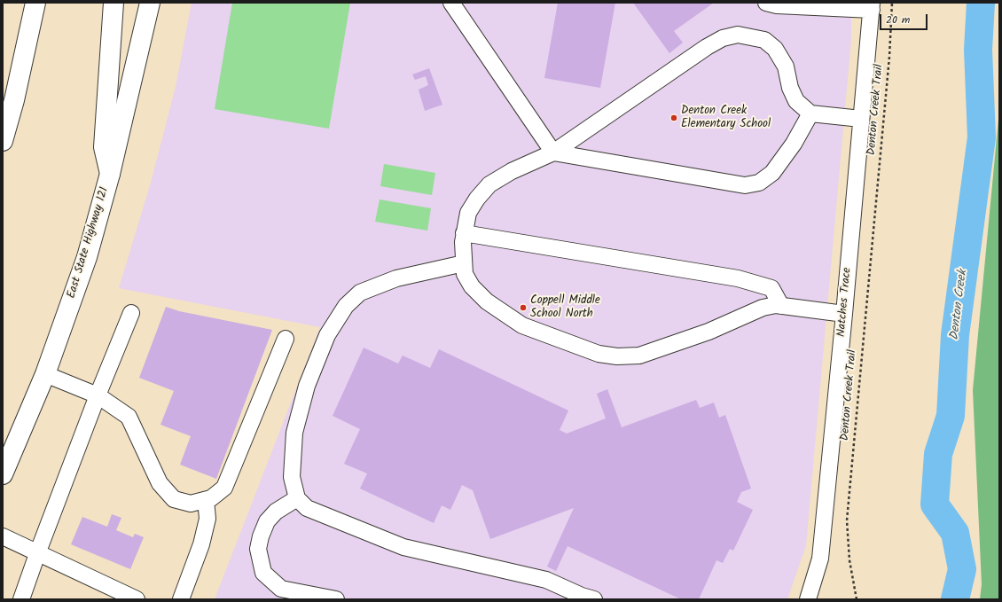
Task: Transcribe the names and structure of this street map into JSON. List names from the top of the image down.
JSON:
{
  "streets": {
    "main road": ["East State Highway 121"],
    "street": ["Natches Trace"],
    "path": ["Denton Creek Trail"]
  },
  "water": ["Denton Creek"],
  "places": ["Denton Creek Elementary School", "Coppell Middle School North"],
  "scale_bar": "20 m"
}
